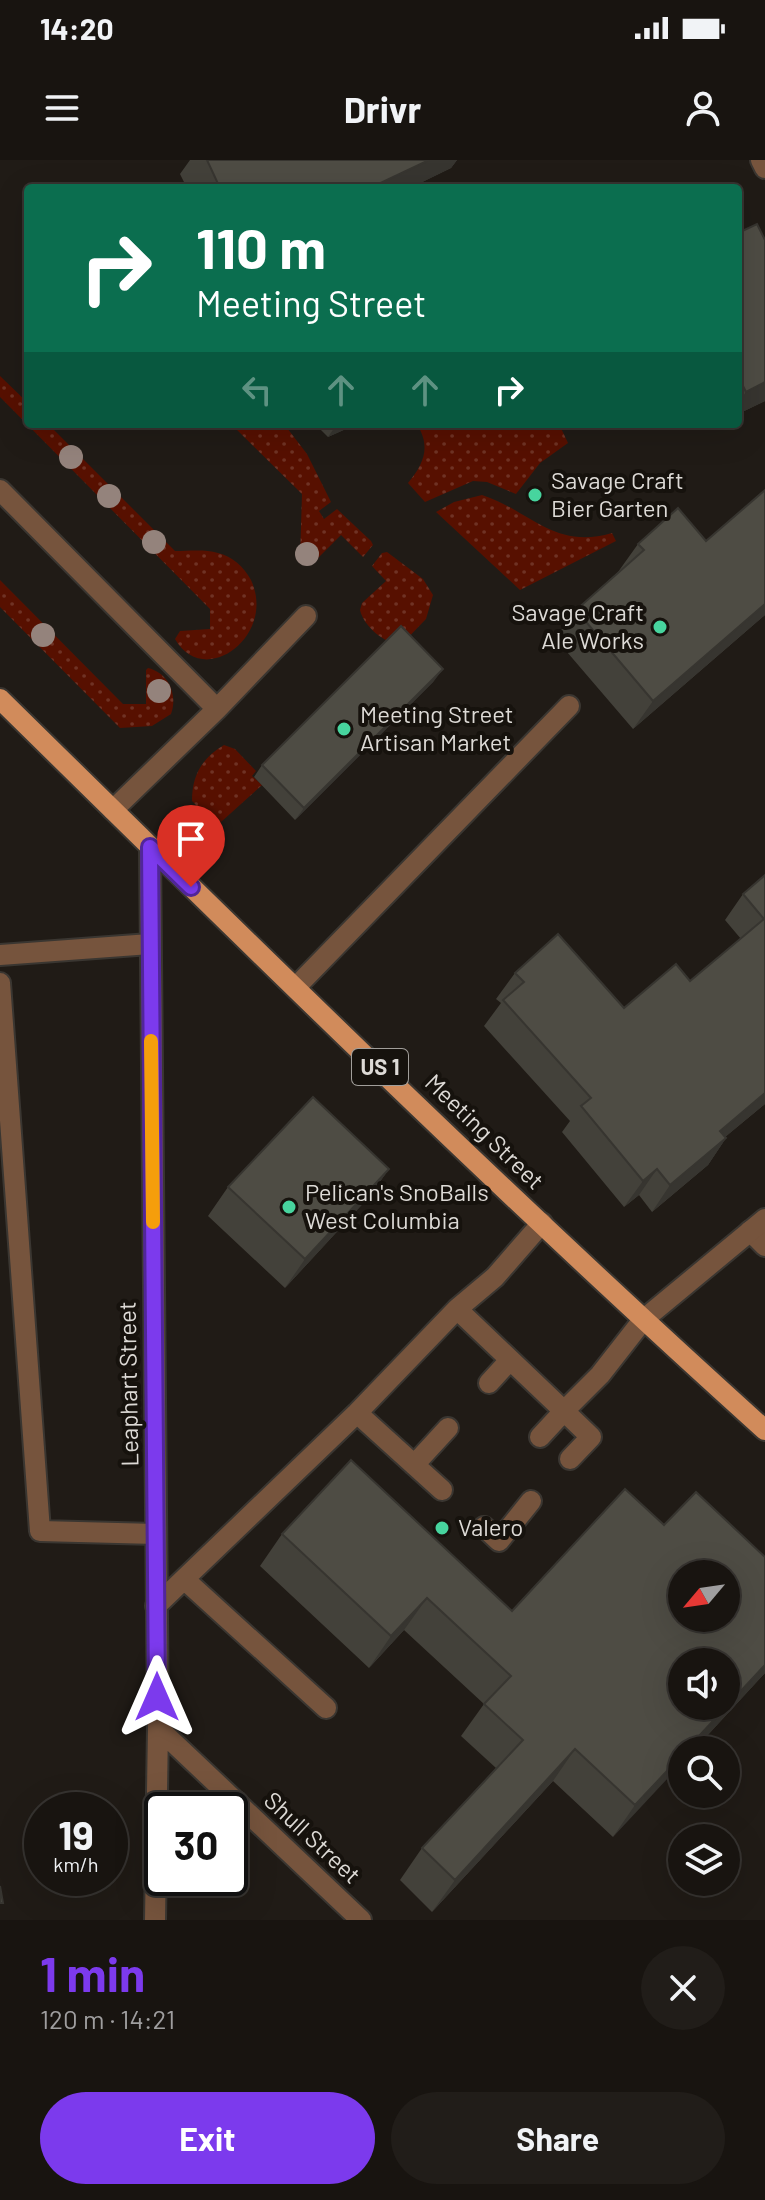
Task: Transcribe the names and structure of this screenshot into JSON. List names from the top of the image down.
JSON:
{
  "streets": {
    "main road": ["US 1", "Meeting Street"],
    "street": ["Leaphart Street", "Shull Street"]
  },
  "crossings": [
    ["Meeting Street", "Leaphart Street"],
    ["Leaphart Street", "Shull Street"]
  ],
  "places": [
    "Savage Craft Bier Garten",
    "Savage Craft Ale Works",
    "Meeting Street Artisan Market",
    "Pelican's SnoBalls West Columbia",
    "Valero"
  ],
  "north": "bottom left",
  "page": {
    "status": "14:20",
    "header": "Drivr",
    "turn": ["110 m", "Meeting Street"],
    "speed": "19 km/h",
    "limit": "30",
    "heading": ["1 min", "120 m · 14:21"],
    "buttons": ["Exit", "Share"]
  }
}
